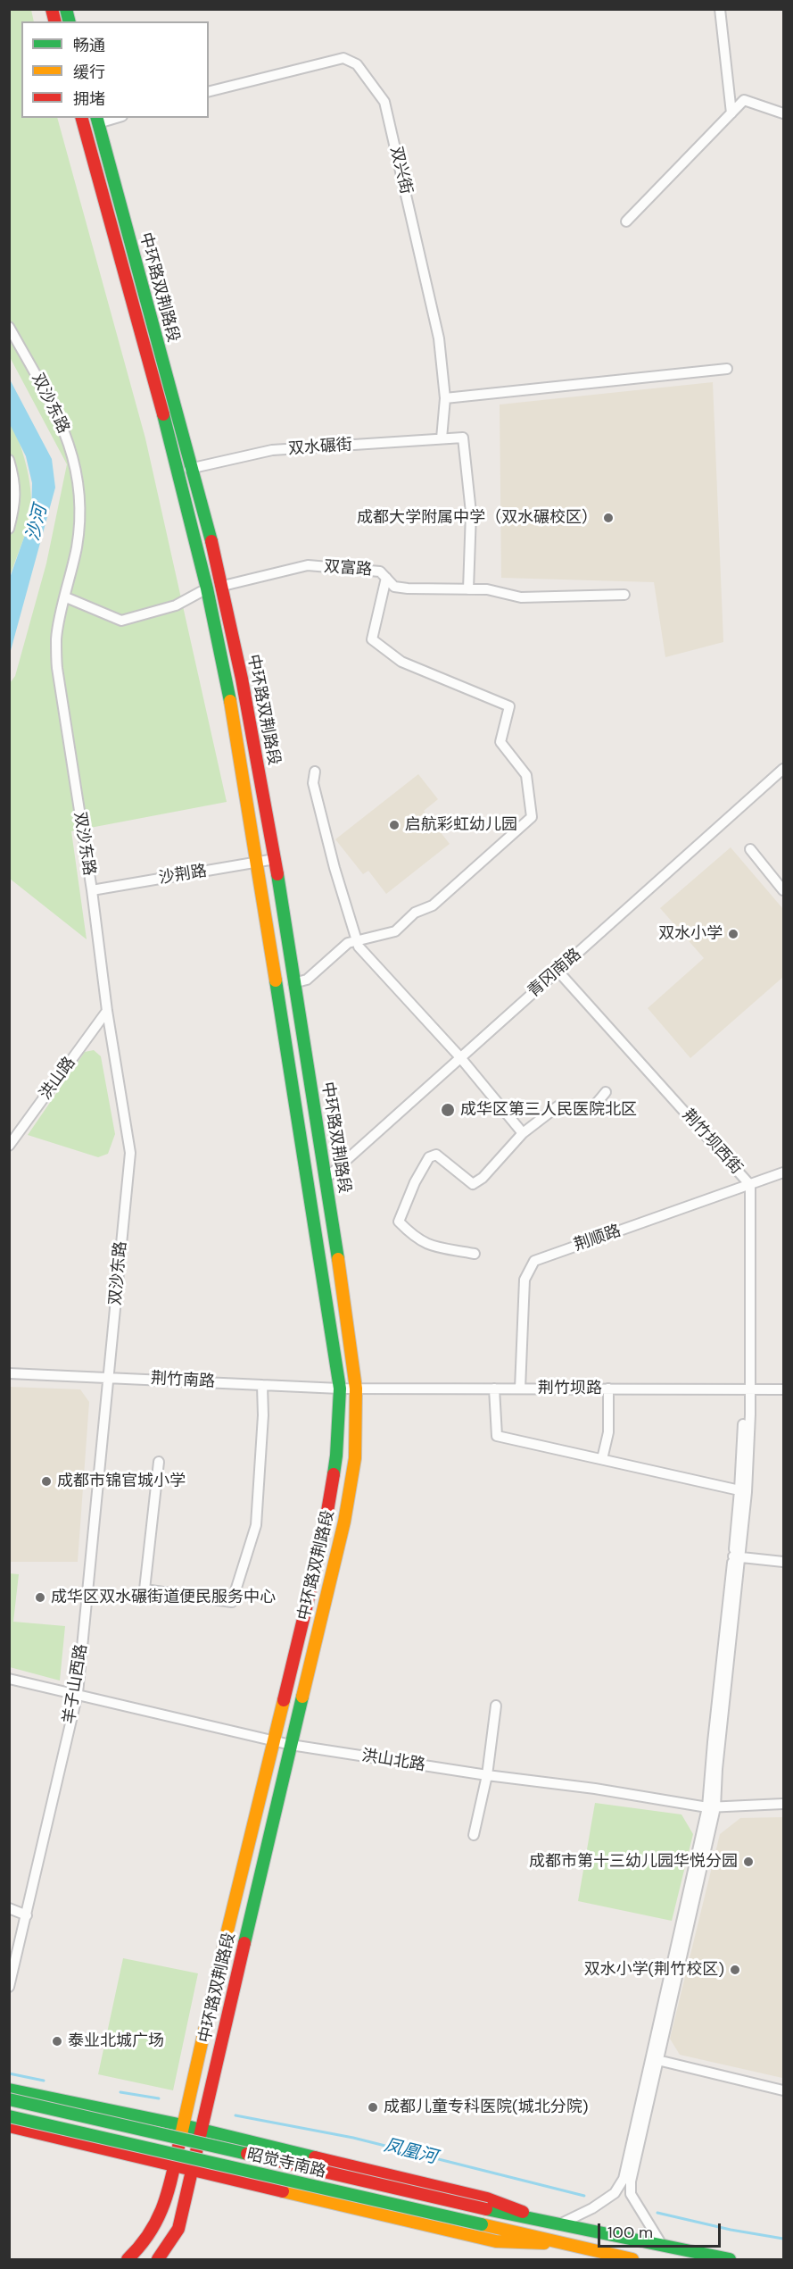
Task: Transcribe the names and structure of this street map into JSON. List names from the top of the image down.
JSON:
{
  "streets": {
    "main road": ["中环路双荆路段", "昭觉寺南路"],
    "street": [
      "双兴街",
      "双沙东路",
      "双水碾街",
      "双富路",
      "沙荆路",
      "青冈南路",
      "洪山路",
      "荆竹坝西街",
      "荆顺路",
      "荆竹南路",
      "荆竹坝路",
      "羊子山西路",
      "洪山北路"
    ]
  },
  "crossings": [
    ["双兴街", "双水碾街"],
    ["中环路双荆路段", "双水碾街"],
    ["中环路双荆路段", "双富路"],
    ["中环路双荆路段", "沙荆路"],
    ["中环路双荆路段", "青冈南路"],
    ["中环路双荆路段", "荆竹南路"],
    ["中环路双荆路段", "荆竹坝路"],
    ["中环路双荆路段", "洪山北路"],
    ["中环路双荆路段", "昭觉寺南路"],
    ["双沙东路", "沙荆路"],
    ["双沙东路", "洪山路"],
    ["双沙东路", "荆竹南路"],
    ["双沙东路", "羊子山西路"],
    ["双水碾街", "双富路"],
    ["青冈南路", "荆竹坝西街"],
    ["荆竹坝西街", "荆顺路"],
    ["荆竹坝西街", "荆竹坝路"],
    ["荆顺路", "荆竹坝路"],
    ["荆竹南路", "荆竹坝路"],
    ["荆竹南路", "羊子山西路"],
    ["羊子山西路", "洪山北路"]
  ],
  "water": ["沙河", "凤凰河"],
  "places": [
    "成都大学附属中学（双水碾校区）",
    "启航彩虹幼儿园",
    "双水小学",
    "成华区第三人民医院北区",
    "成都市锦官城小学",
    "成华区双水碾街道便民服务中心",
    "成都市第十三幼儿园华悦分园",
    "双水小学(荆竹校区)",
    "泰业北城广场",
    "成都儿童专科医院(城北分院)"
  ],
  "legend": ["畅通", "缓行", "拥堵"],
  "scale_bar": "100 m"
}
